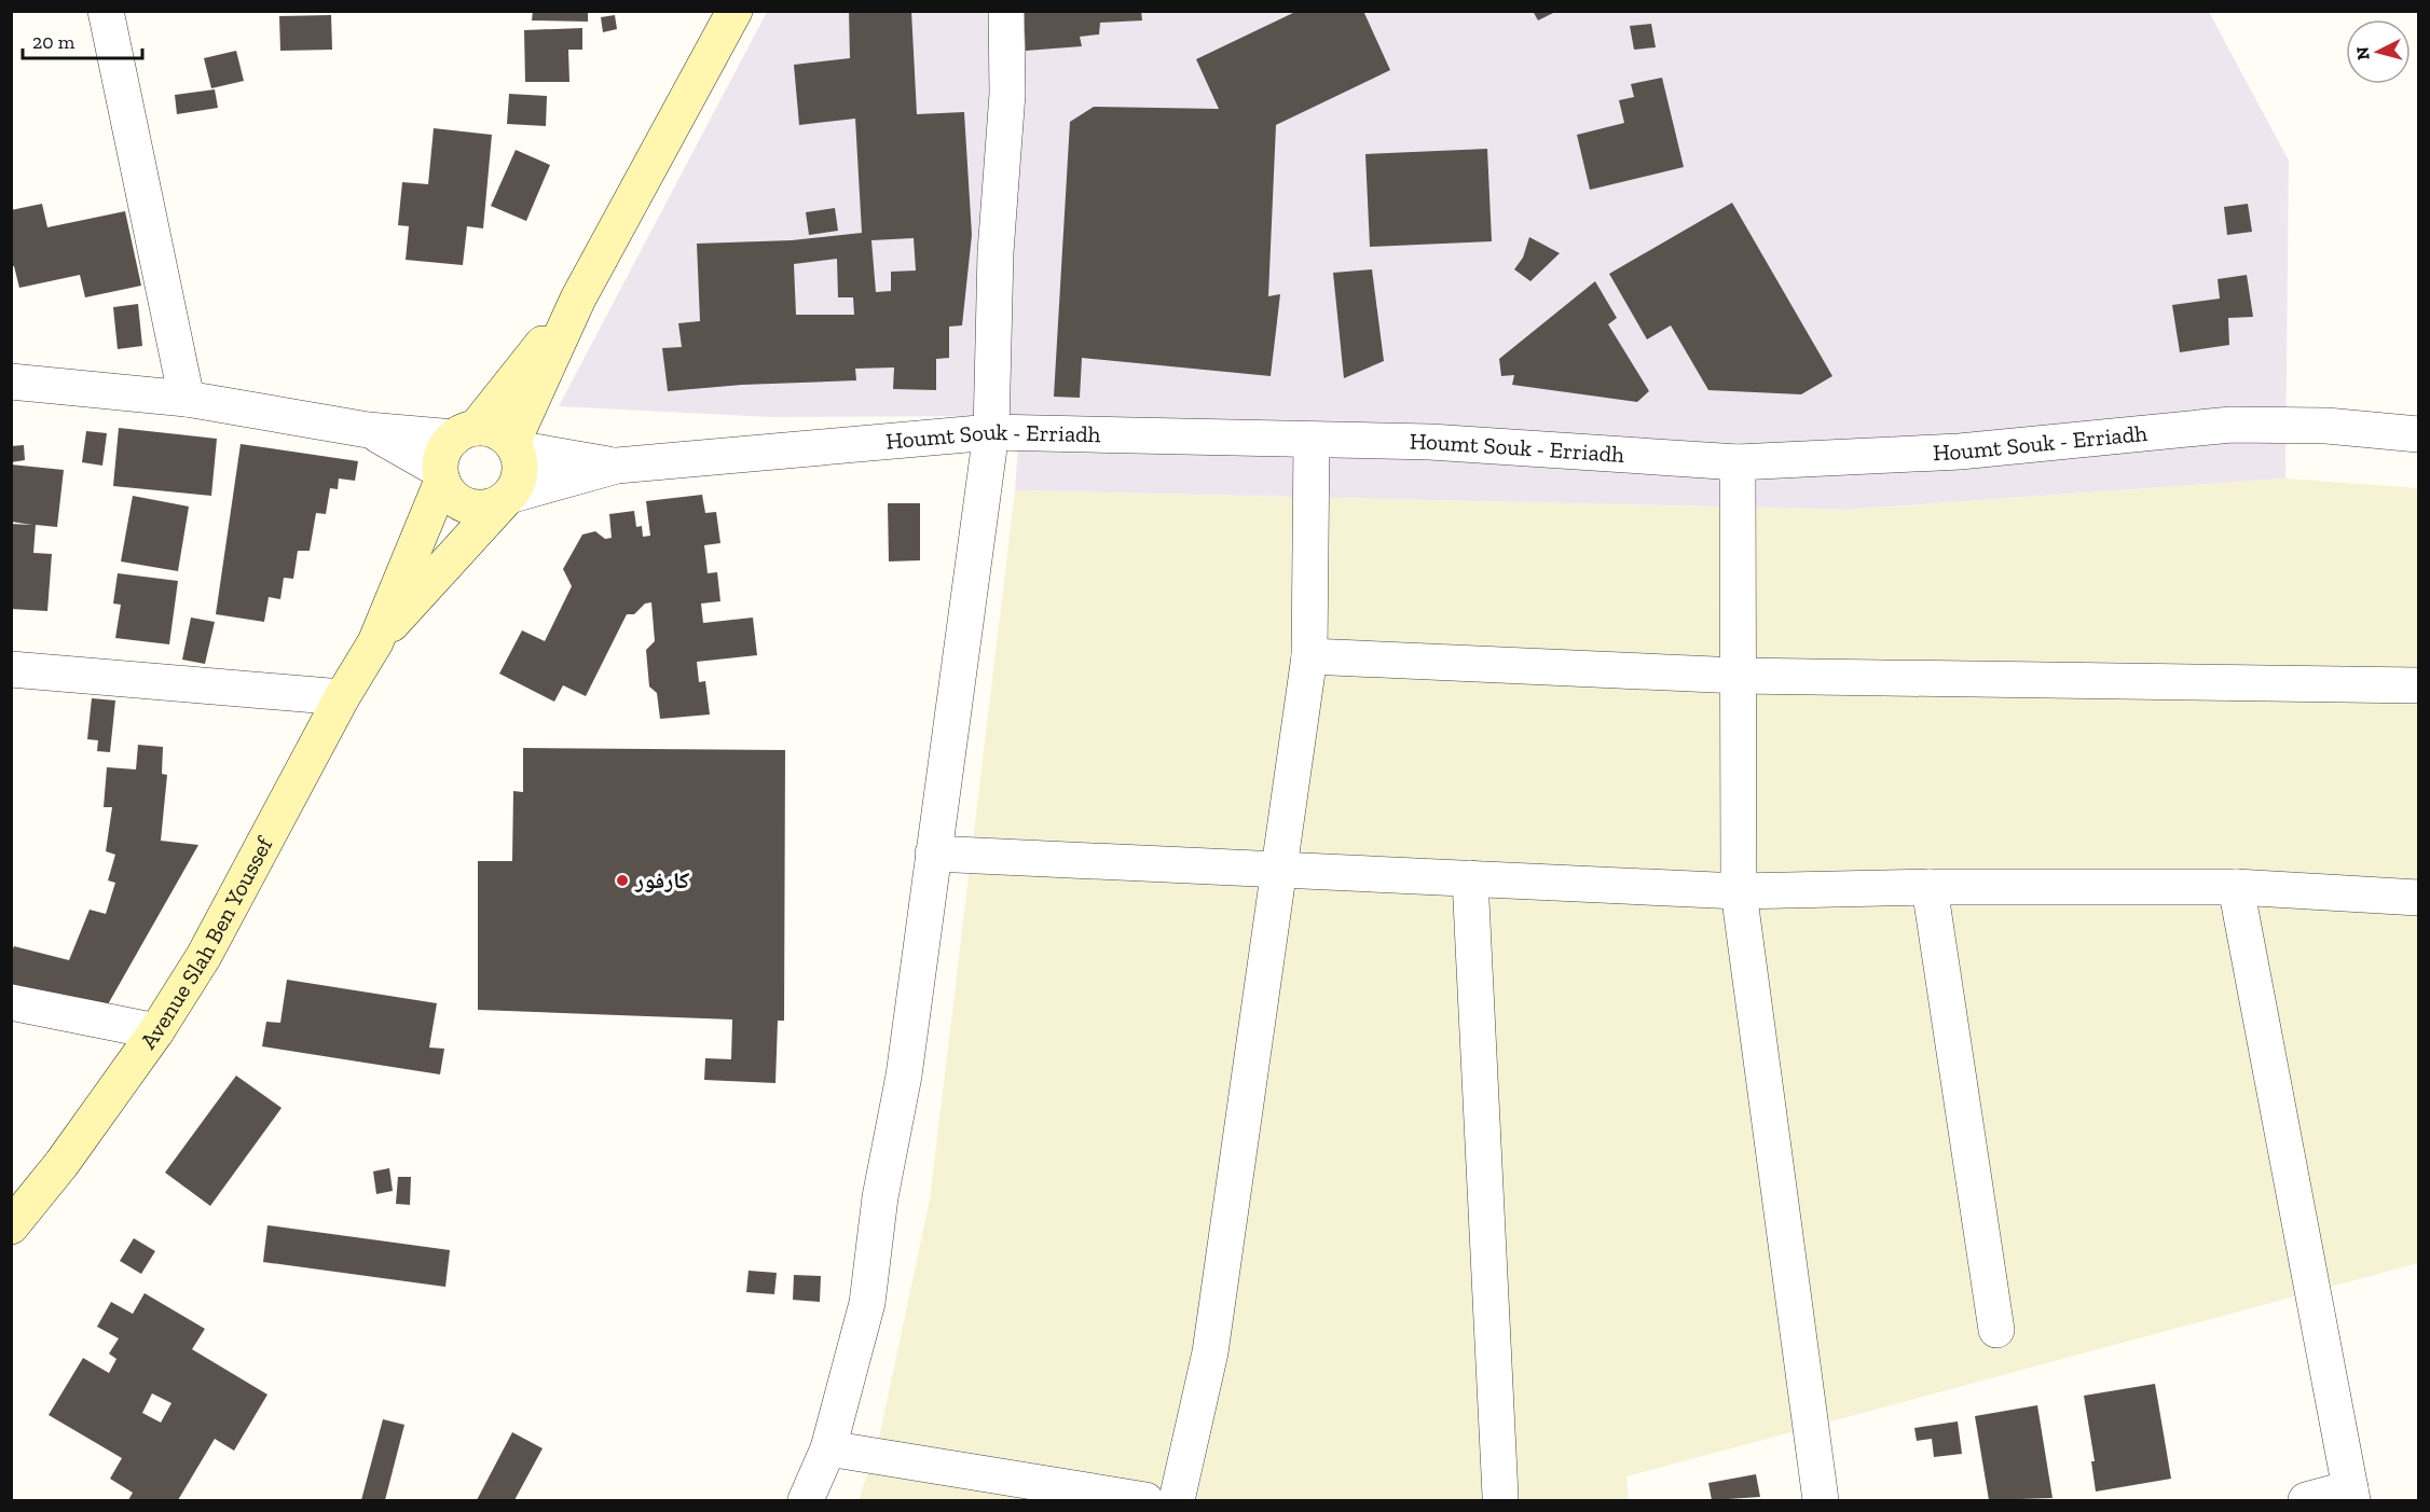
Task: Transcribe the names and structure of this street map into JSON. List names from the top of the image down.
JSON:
{
  "streets": {
    "main road": ["Avenue Slah Ben Youssef"],
    "street": ["Houmt Souk - Erriadh"]
  },
  "places": ["كارفور"],
  "scale_bar": "20 m",
  "north": "left"
}
